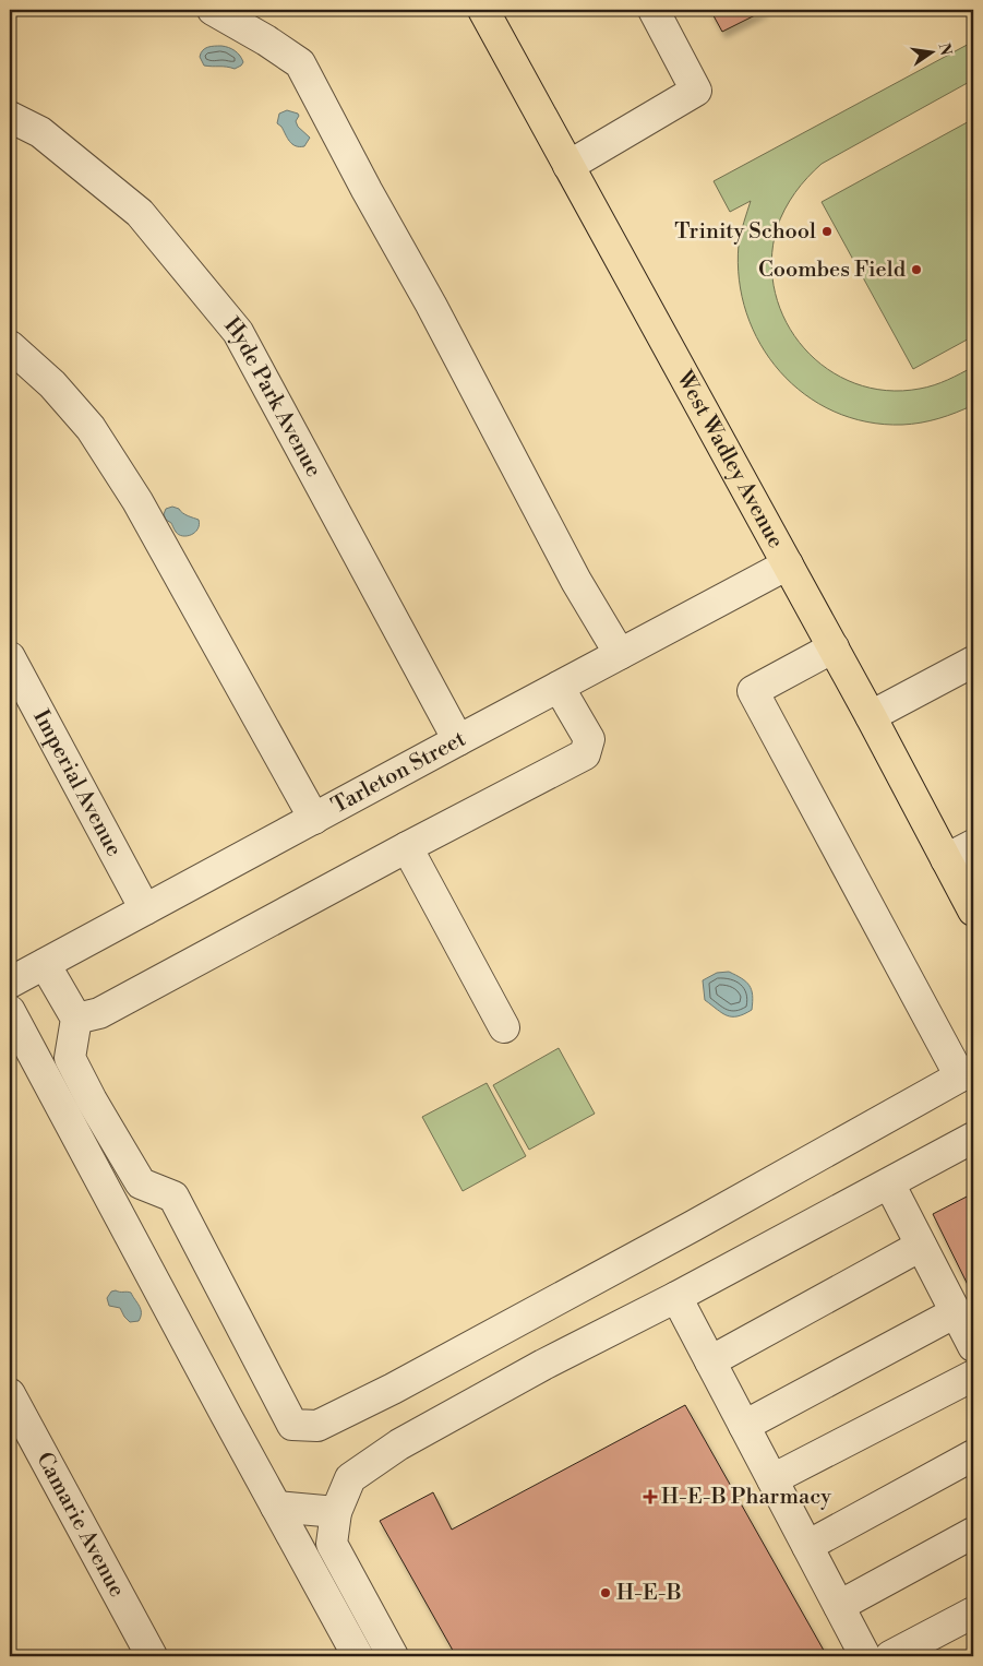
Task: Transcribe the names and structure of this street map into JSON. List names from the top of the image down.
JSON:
{
  "streets": {
    "main road": ["West Wadley Avenue"],
    "street": [
      "Hyde Park Avenue",
      "Tarleton Street",
      "Imperial Avenue",
      "Camarie Avenue"
    ]
  },
  "crossings": [
    ["Hyde Park Avenue", "Tarleton Street"],
    ["West Wadley Avenue", "Tarleton Street"],
    ["Tarleton Street", "Imperial Avenue"]
  ],
  "places": {
    "other": ["Trinity School", "Coombes Field", "H-E-B"],
    "health": ["H-E-B Pharmacy"]
  },
  "north": "right"
}
